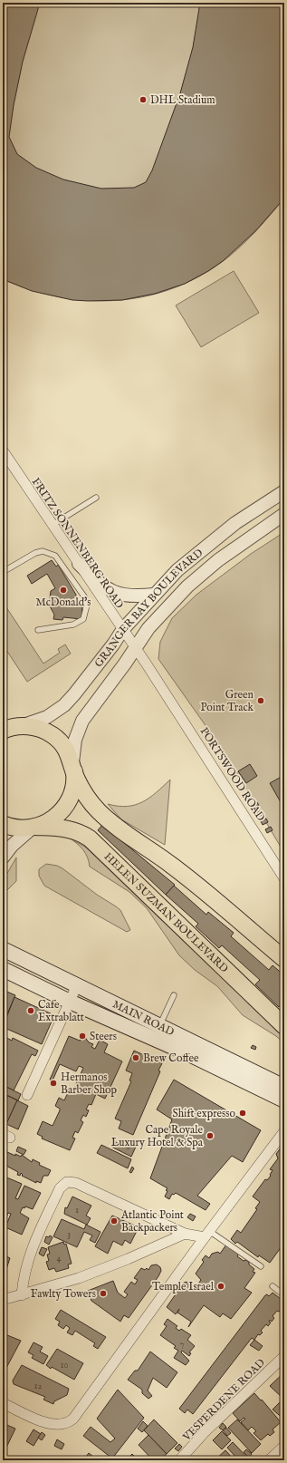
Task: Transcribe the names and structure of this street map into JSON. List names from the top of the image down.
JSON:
{
  "streets": {
    "main road": ["HELEN SUZMAN BOULEVARD", "MAIN ROAD"],
    "street": [
      "FRITZ SONNENBERG ROAD",
      "GRANGER BAY BOULEVARD",
      "PORTSWOOD ROAD",
      "VESPERDENE ROAD"
    ]
  },
  "crossings": [
    ["FRITZ SONNENBERG ROAD", "GRANGER BAY BOULEVARD"],
    ["FRITZ SONNENBERG ROAD", "PORTSWOOD ROAD"],
    ["GRANGER BAY BOULEVARD", "PORTSWOOD ROAD"],
    ["GRANGER BAY BOULEVARD", "HELEN SUZMAN BOULEVARD"]
  ],
  "places": [
    "DHL Stadium",
    "McDonald's",
    "Green Point Track",
    "Cafe Extrablatt",
    "Steers",
    "Brew Coffee",
    "Hermanos Barber Shop",
    "Shift expresso",
    "Cape Royale Luxury Hotel & Spa",
    "Atlantic Point Backpackers",
    "Temple Israel",
    "Fawlty Towers"
  ],
  "house_numbers": [
    "1",
    "3",
    "4",
    "7",
    "10",
    "12"
  ]
}
